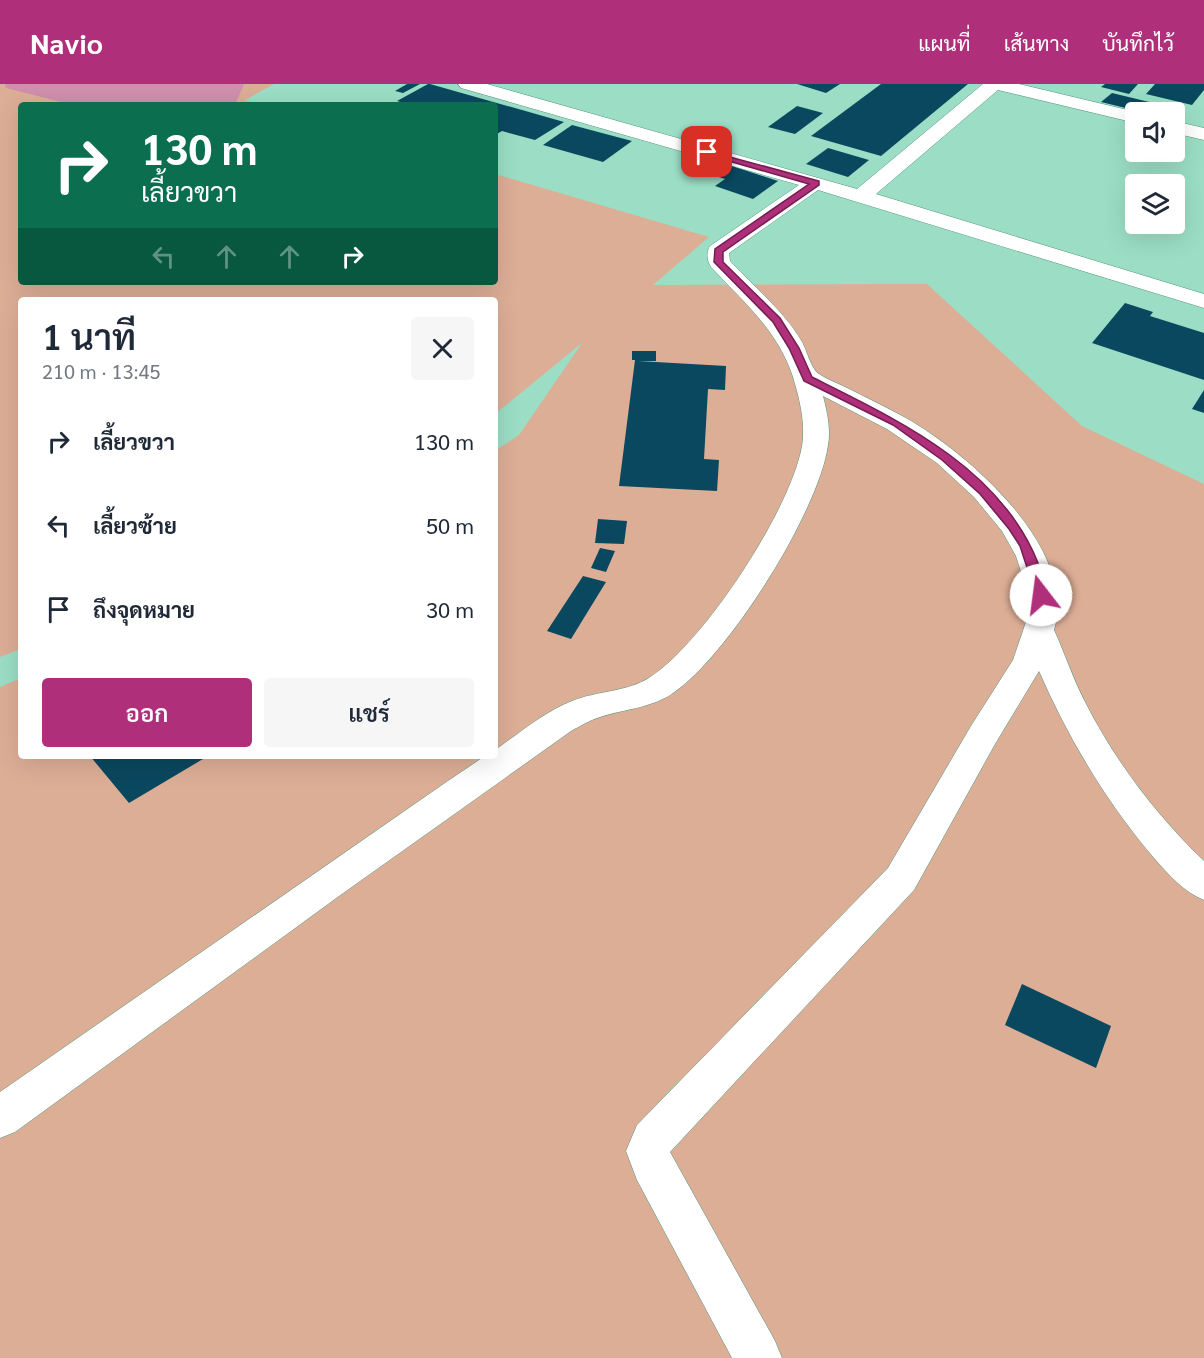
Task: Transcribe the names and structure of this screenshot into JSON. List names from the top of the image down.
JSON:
{
  "page": {
    "header": "Navio",
    "nav": ["แผนที่", "เส้นทาง", "บันทึกไว้"],
    "turn": ["130 m", "เลี้ยวขวา"],
    "heading": ["1 นาที", "210 m · 13:45"],
    "list": [
      {
        "name": "เลี้ยวขวา",
        "value": "130 m"
      },
      {
        "name": "เลี้ยวซ้าย",
        "value": "50 m"
      },
      {
        "name": "ถึงจุดหมาย",
        "value": "30 m"
      }
    ],
    "buttons": ["ออก", "แชร์"]
  }
}
